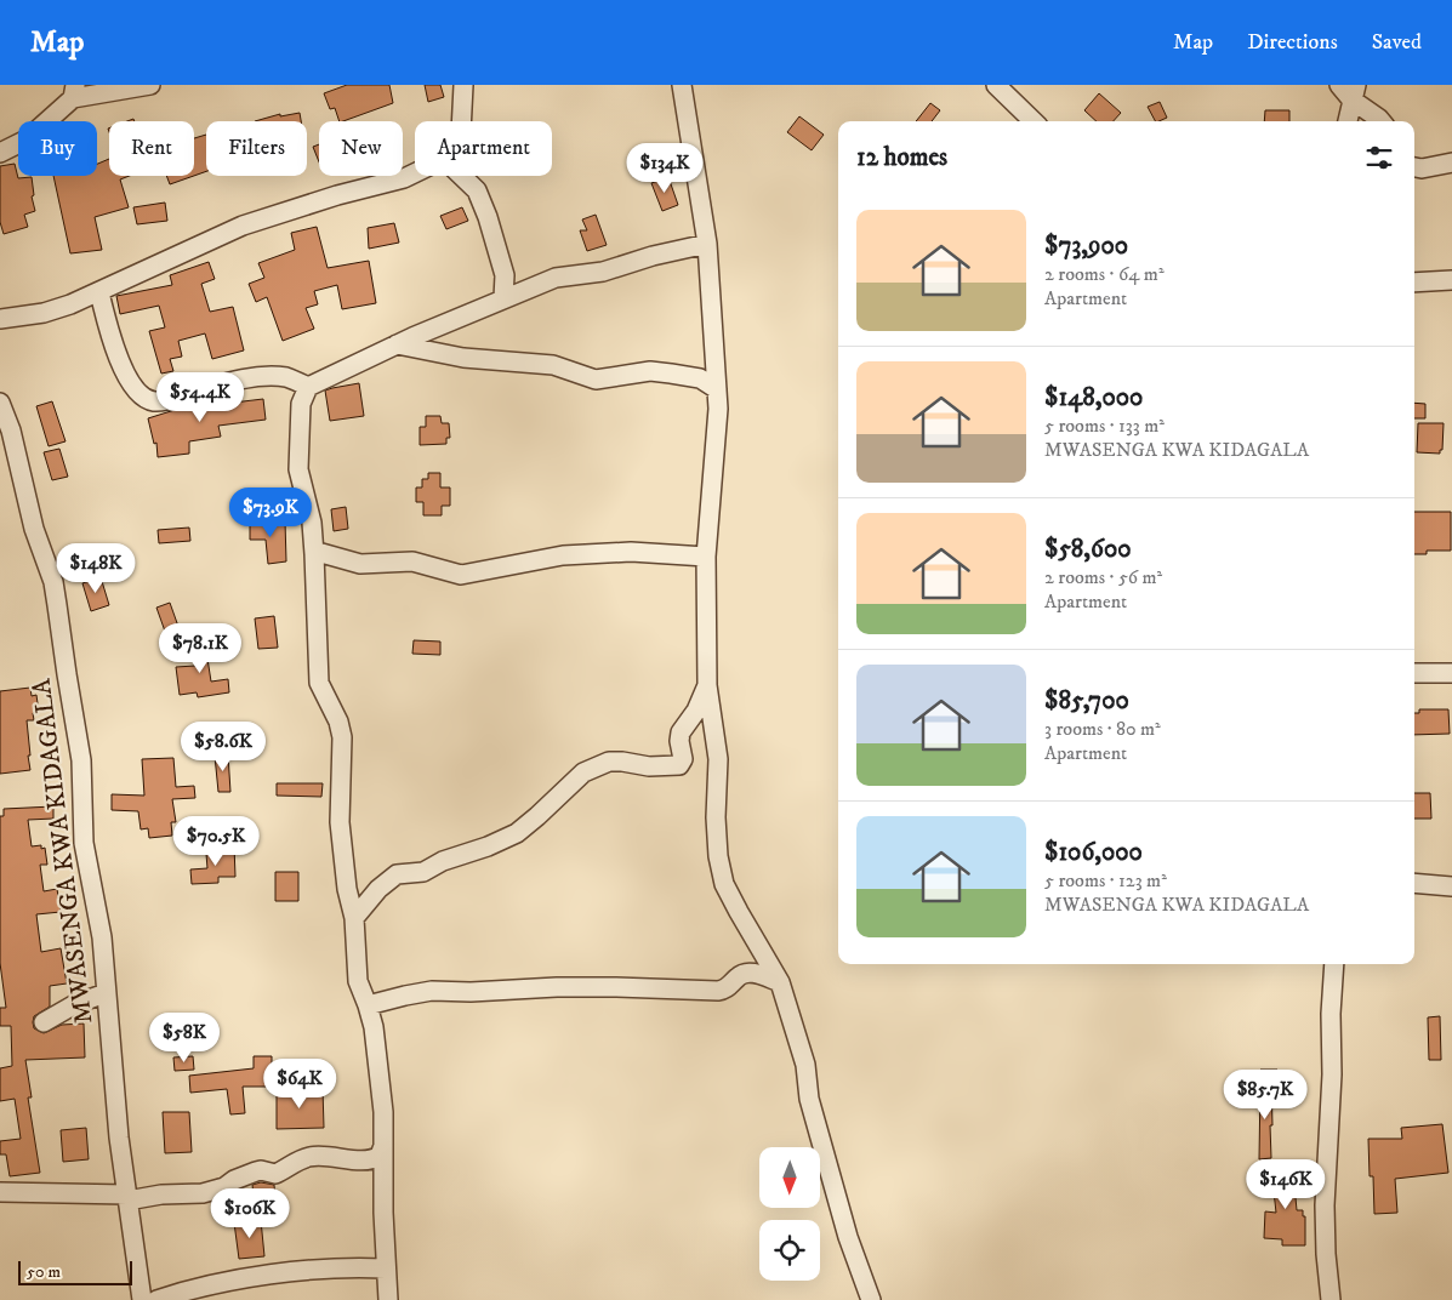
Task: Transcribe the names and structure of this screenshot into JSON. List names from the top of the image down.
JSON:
{
  "streets": {
    "street": ["MWASENGA KWA KIDAGALA"]
  },
  "scale_bar": "50 m",
  "north": "bottom",
  "page": {
    "header": "Map",
    "nav": ["Map", "Directions", "Saved"],
    "chip": [
      "Buy",
      "Rent",
      "Filters",
      "New",
      "Apartment"
    ],
    "heading": "12 homes",
    "price": [
      "$134K",
      "$54.4K",
      "$73.9K",
      "$148K",
      "$78.1K",
      "$58.6K",
      "$70.5K",
      "$58K",
      "$64K",
      "$85.7K",
      "$146K",
      "$106K"
    ],
    "list": [
      {
        "name": "$73,900",
        "note": "2 rooms · 64 m² · Apartment"
      },
      {
        "name": "$148,000",
        "note": "5 rooms · 133 m² · MWASENGA KWA KIDAGALA"
      },
      {
        "name": "$58,600",
        "note": "2 rooms · 56 m² · Apartment"
      },
      {
        "name": "$85,700",
        "note": "3 rooms · 80 m² · Apartment"
      },
      {
        "name": "$106,000",
        "note": "5 rooms · 123 m² · MWASENGA KWA KIDAGALA"
      }
    ],
    "scale": "50 m"
  }
}
